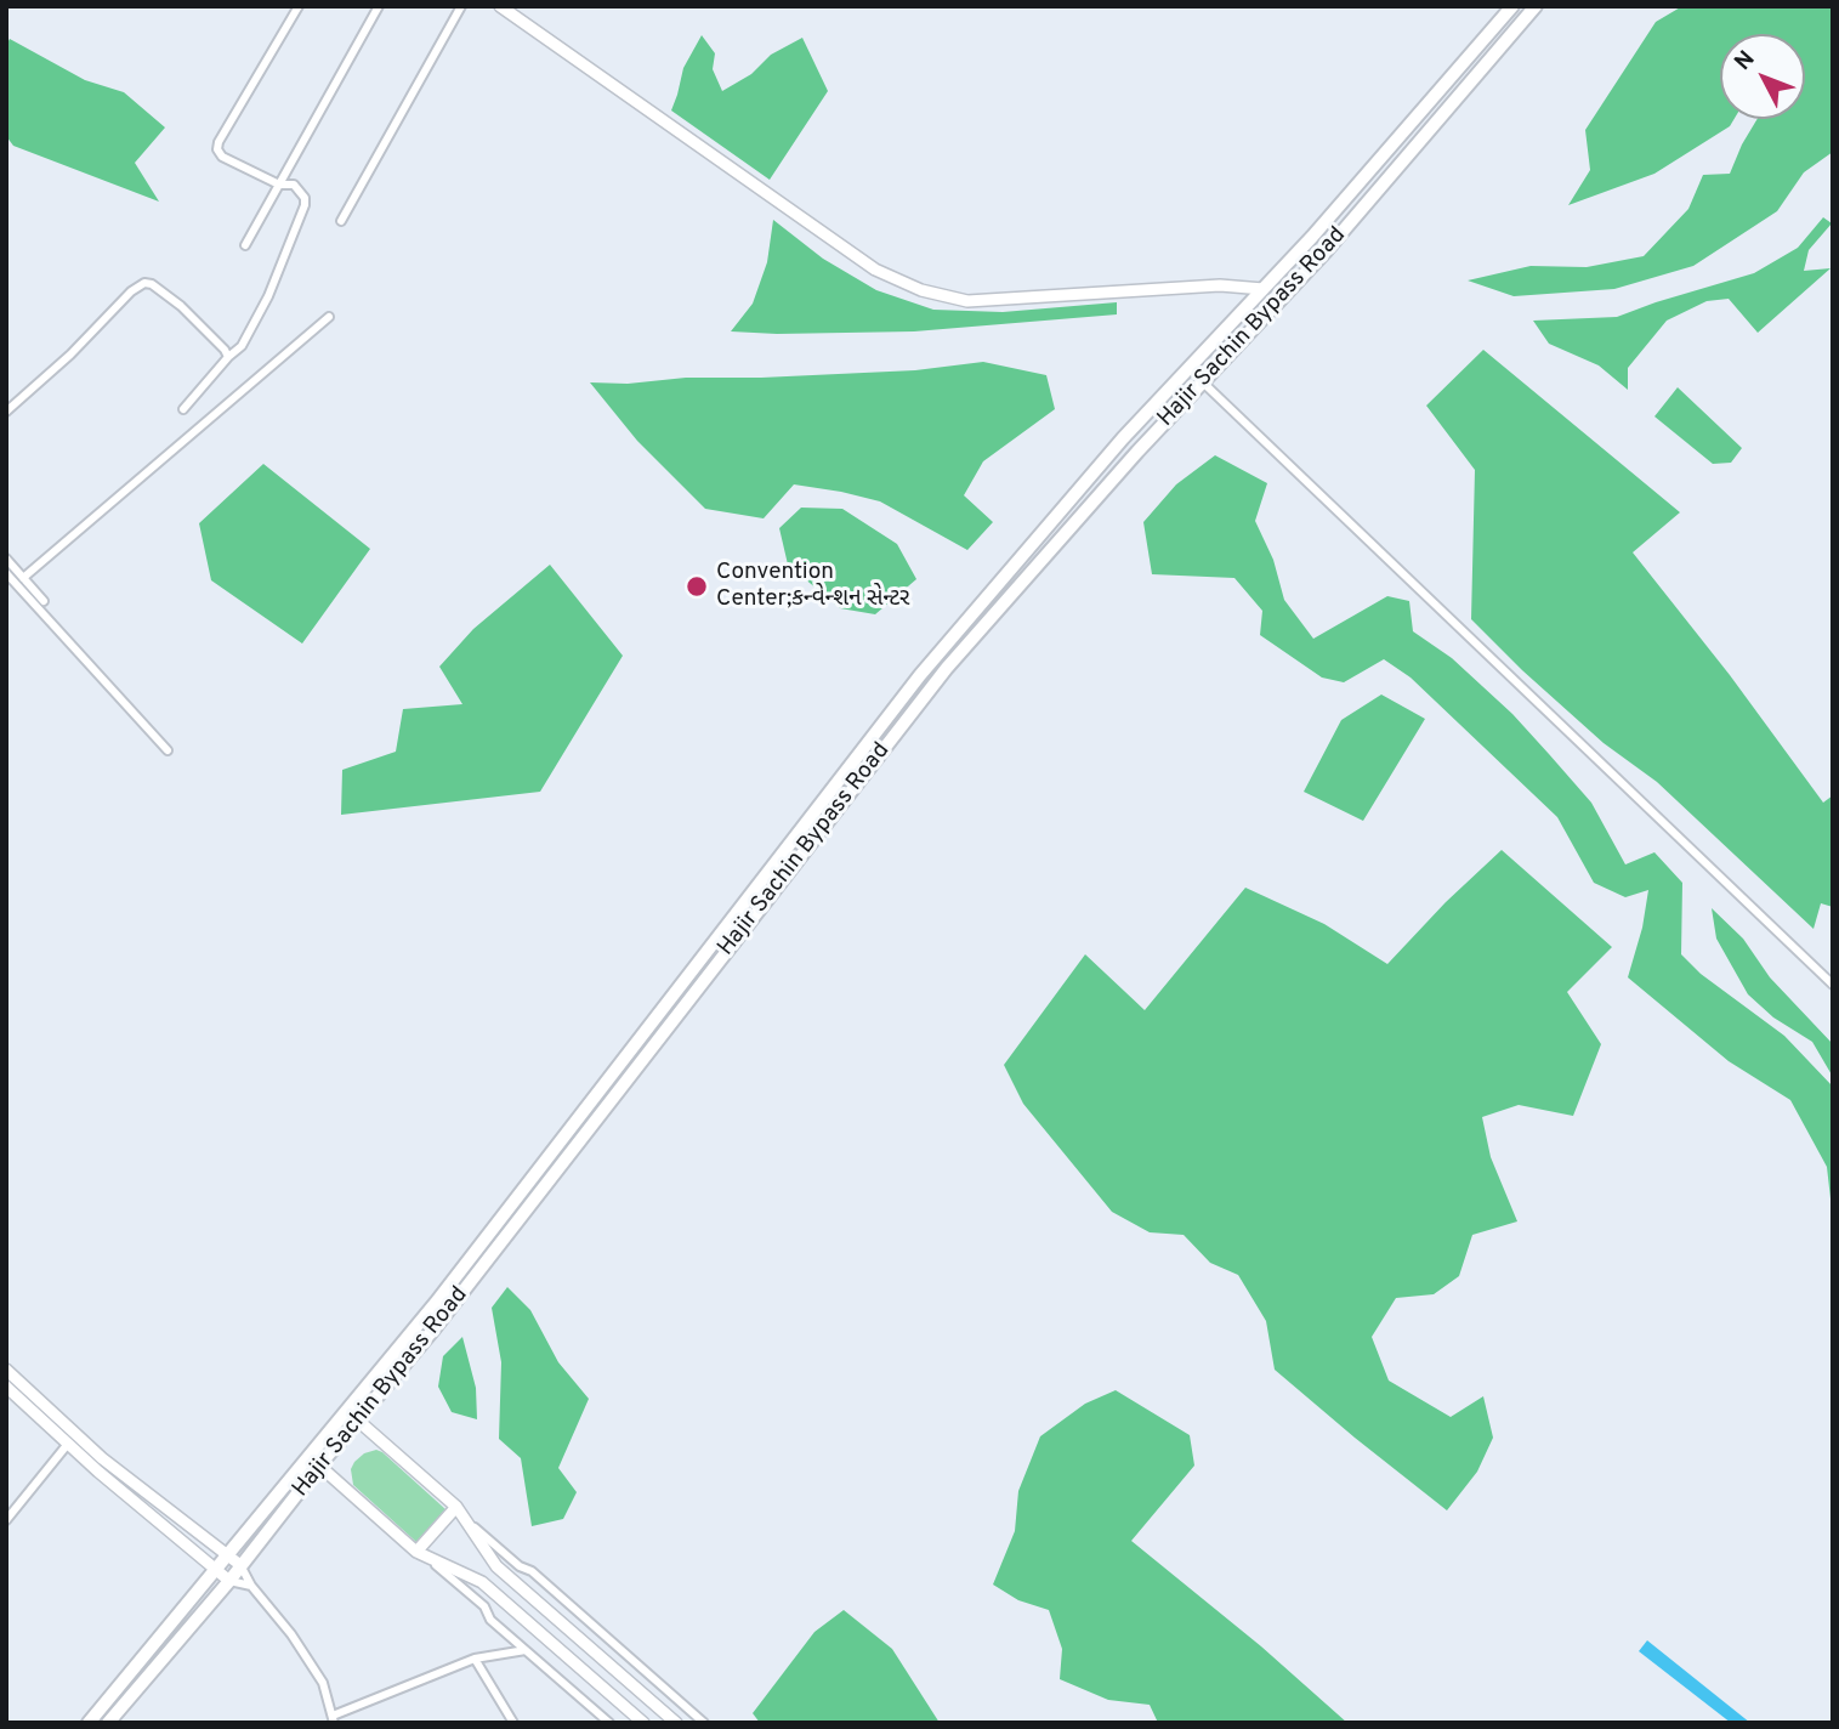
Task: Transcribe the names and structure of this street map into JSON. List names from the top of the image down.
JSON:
{
  "streets": {
    "highway": ["Hajir Sachin Bypass Road"]
  },
  "places": ["Convention Center;કન્વેન્શન સેન્ટર"],
  "north": "top left"
}
